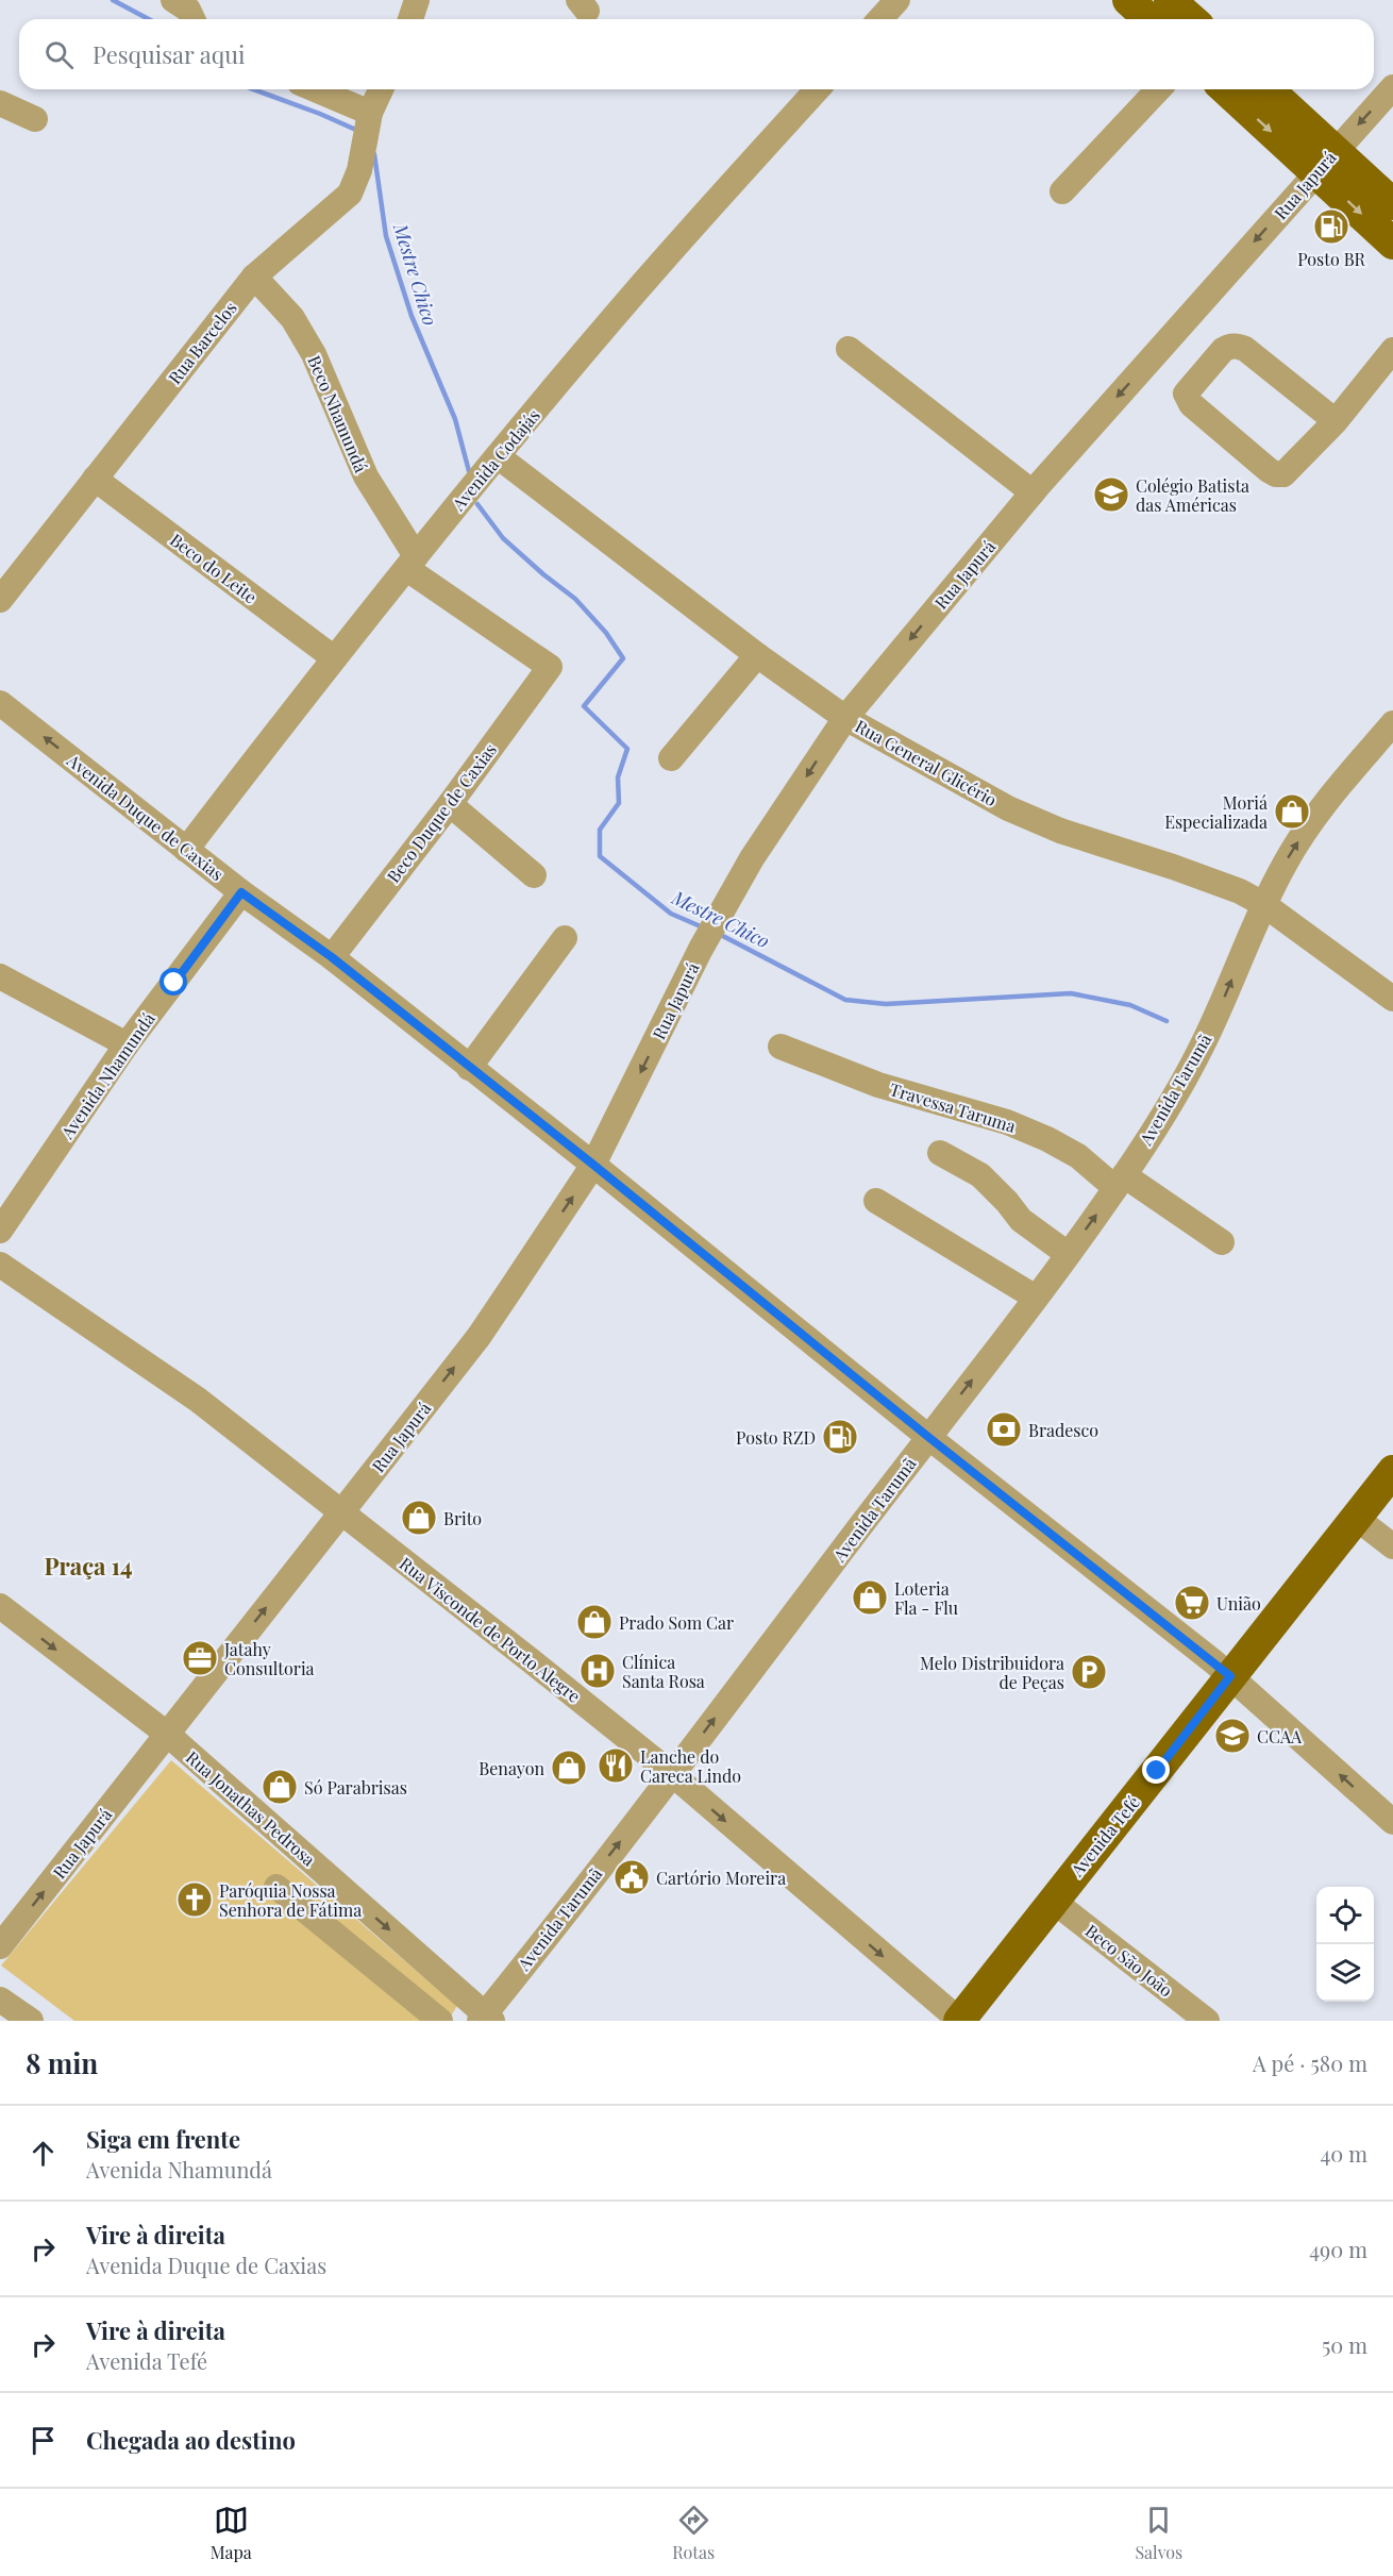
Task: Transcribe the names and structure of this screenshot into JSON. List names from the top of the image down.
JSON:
{
  "streets": {
    "main road": ["Avenida Tefé"],
    "street": [
      "Rua Japurá",
      "Rua Barcelos",
      "Beco Nhamundá",
      "Avenida Codajás",
      "Beco do Leite",
      "Rua General Glicério",
      "Beco Duque de Caxias",
      "Avenida Duque de Caxias",
      "Avenida Nhamundá",
      "Avenida Tarumã",
      "Travessa Taruma",
      "Rua Visconde de Porto Alegre",
      "Rua Jonathas Pedrosa",
      "Beco São João"
    ]
  },
  "crossings": [
    ["Rua Japurá", "Rua General Glicério"],
    ["Rua Japurá", "Avenida Duque de Caxias"],
    ["Rua Japurá", "Rua Visconde de Porto Alegre"],
    ["Rua Japurá", "Rua Jonathas Pedrosa"],
    ["Rua Barcelos", "Beco Nhamundá"],
    ["Rua Barcelos", "Beco do Leite"],
    ["Beco Nhamundá", "Avenida Codajás"],
    ["Beco Nhamundá", "Beco Duque de Caxias"],
    ["Avenida Codajás", "Beco do Leite"],
    ["Avenida Codajás", "Rua General Glicério"],
    ["Avenida Codajás", "Beco Duque de Caxias"],
    ["Avenida Codajás", "Avenida Duque de Caxias"],
    ["Rua General Glicério", "Avenida Tarumã"],
    ["Beco Duque de Caxias", "Avenida Duque de Caxias"],
    ["Avenida Duque de Caxias", "Avenida Nhamundá"],
    ["Avenida Duque de Caxias", "Avenida Tarumã"],
    ["Avenida Duque de Caxias", "Avenida Tefé"],
    ["Avenida Tarumã", "Travessa Taruma"],
    ["Avenida Tarumã", "Rua Visconde de Porto Alegre"],
    ["Avenida Tarumã", "Rua Jonathas Pedrosa"],
    ["Rua Visconde de Porto Alegre", "Avenida Tefé"],
    ["Avenida Tefé", "Beco São João"]
  ],
  "one_way": ["Avenida Tarumã"],
  "districts": ["Praça 14"],
  "water": ["Mestre Chico"],
  "places": {
    "fuel station": ["Posto BR", "Posto RZD"],
    "school or university": ["Colégio Batista das Américas", "CCAA"],
    "shop": [
      "Moriá Especializada",
      "Brito",
      "Loteria Fla - Flu",
      "Prado Som Car",
      "Benayon",
      "Só Parabrisas"
    ],
    "bank": ["Bradesco"],
    "supermarket": ["União"],
    "office": ["Jatahy Consultoria"],
    "hospital": ["Clínica Santa Rosa"],
    "parking": ["Melo Distribuidora de Peças"],
    "restaurant": ["Lanche do Careca Lindo"],
    "public building": ["Cartório Moreira"],
    "church": ["Paróquia Nossa Senhora de Fátima"]
  },
  "page": {
    "search": "Pesquisar aqui",
    "heading": ["8 min", "A pé · 580 m"],
    "list": [
      ["Siga em frente", "Avenida Nhamundá", "40 m"],
      ["Vire à direita", "Avenida Duque de Caxias", "490 m"],
      ["Vire à direita", "Avenida Tefé", "50 m"],
      "Chegada ao destino"
    ],
    "nav": ["Mapa", "Rotas", "Salvos"]
  }
}
